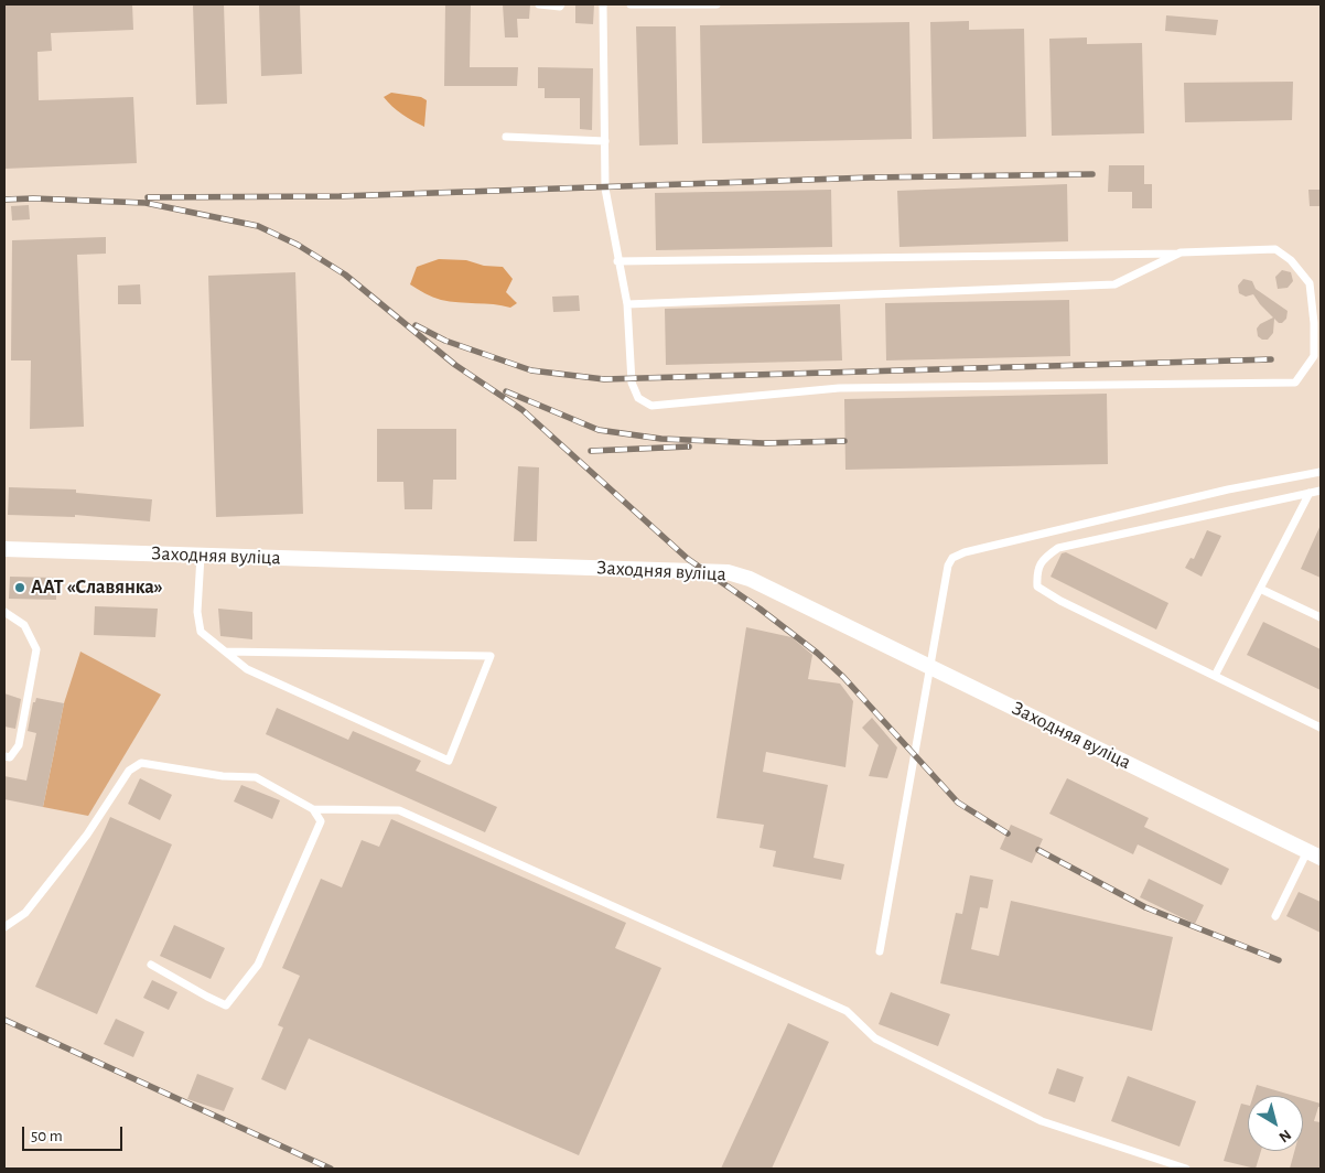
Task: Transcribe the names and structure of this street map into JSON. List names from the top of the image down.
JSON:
{
  "streets": {
    "street": ["Заходняя вуліца"]
  },
  "places": ["ААТ «Славянка»"],
  "scale_bar": "50 m",
  "north": "bottom right"
}
